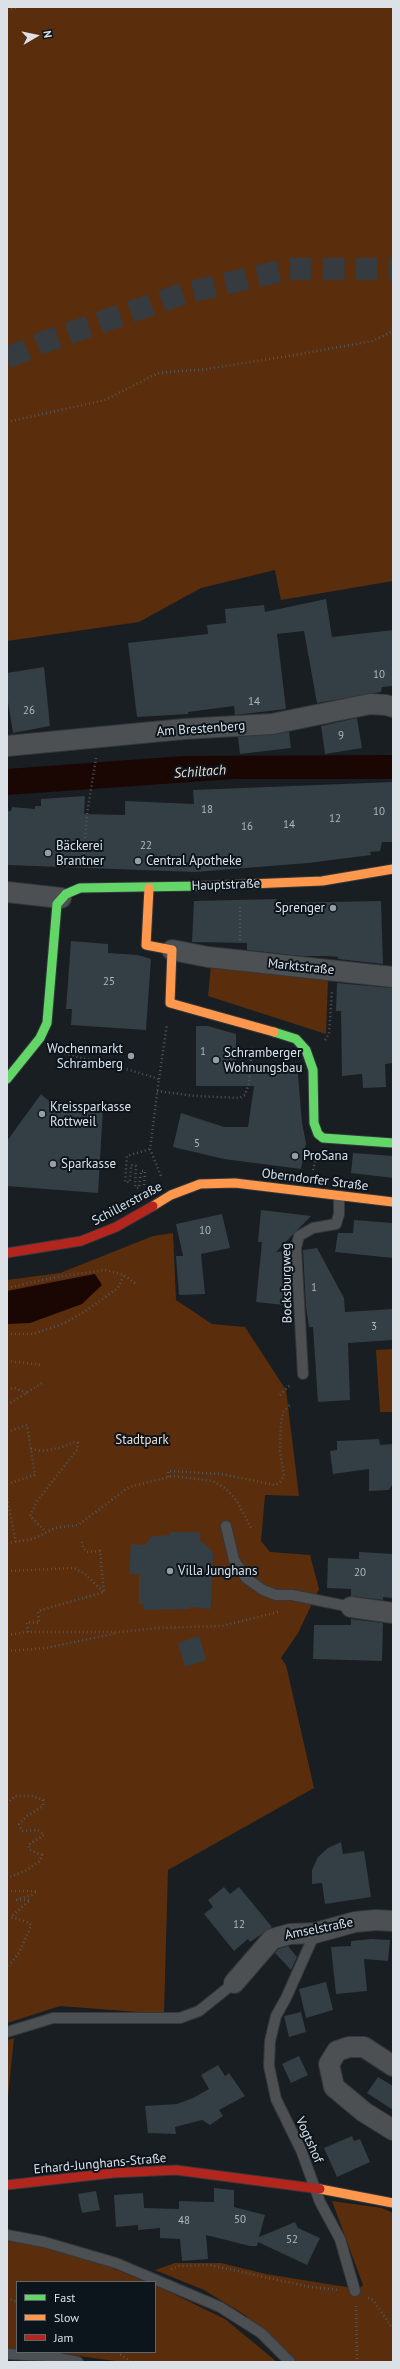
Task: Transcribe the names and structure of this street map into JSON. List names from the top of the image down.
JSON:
{
  "streets": {
    "street": [
      "Am Brestenberg",
      "Hauptstraße",
      "Marktstraße",
      "Oberndorfer Straße",
      "Schillerstraße",
      "Amselstraße",
      "Erhard-Junghans-Straße"
    ],
    "lane": ["Bocksburgweg", "Vogtshof"]
  },
  "crossings": [
    ["Oberndorfer Straße", "Schillerstraße"],
    ["Oberndorfer Straße", "Bocksburgweg"],
    ["Amselstraße", "Vogtshof"],
    ["Vogtshof", "Erhard-Junghans-Straße"]
  ],
  "water": ["Schiltach"],
  "parks": ["Stadtpark"],
  "places": [
    "Bäckerei Brantner",
    "Central Apotheke",
    "Sprenger",
    "Wochenmarkt Schramberg",
    "Schramberger Wohnungsbau",
    "Kreissparkasse Rottweil",
    "ProSana",
    "Sparkasse",
    "Villa Junghans"
  ],
  "house_numbers": [
    "10",
    "14",
    "26",
    "9",
    "18",
    "10",
    "12",
    "14",
    "16",
    "22",
    "25",
    "1",
    "5",
    "10",
    "1",
    "3",
    "20",
    "12",
    "50",
    "48",
    "52"
  ],
  "legend": ["Fast", "Slow", "Jam"],
  "north": "right"
}
